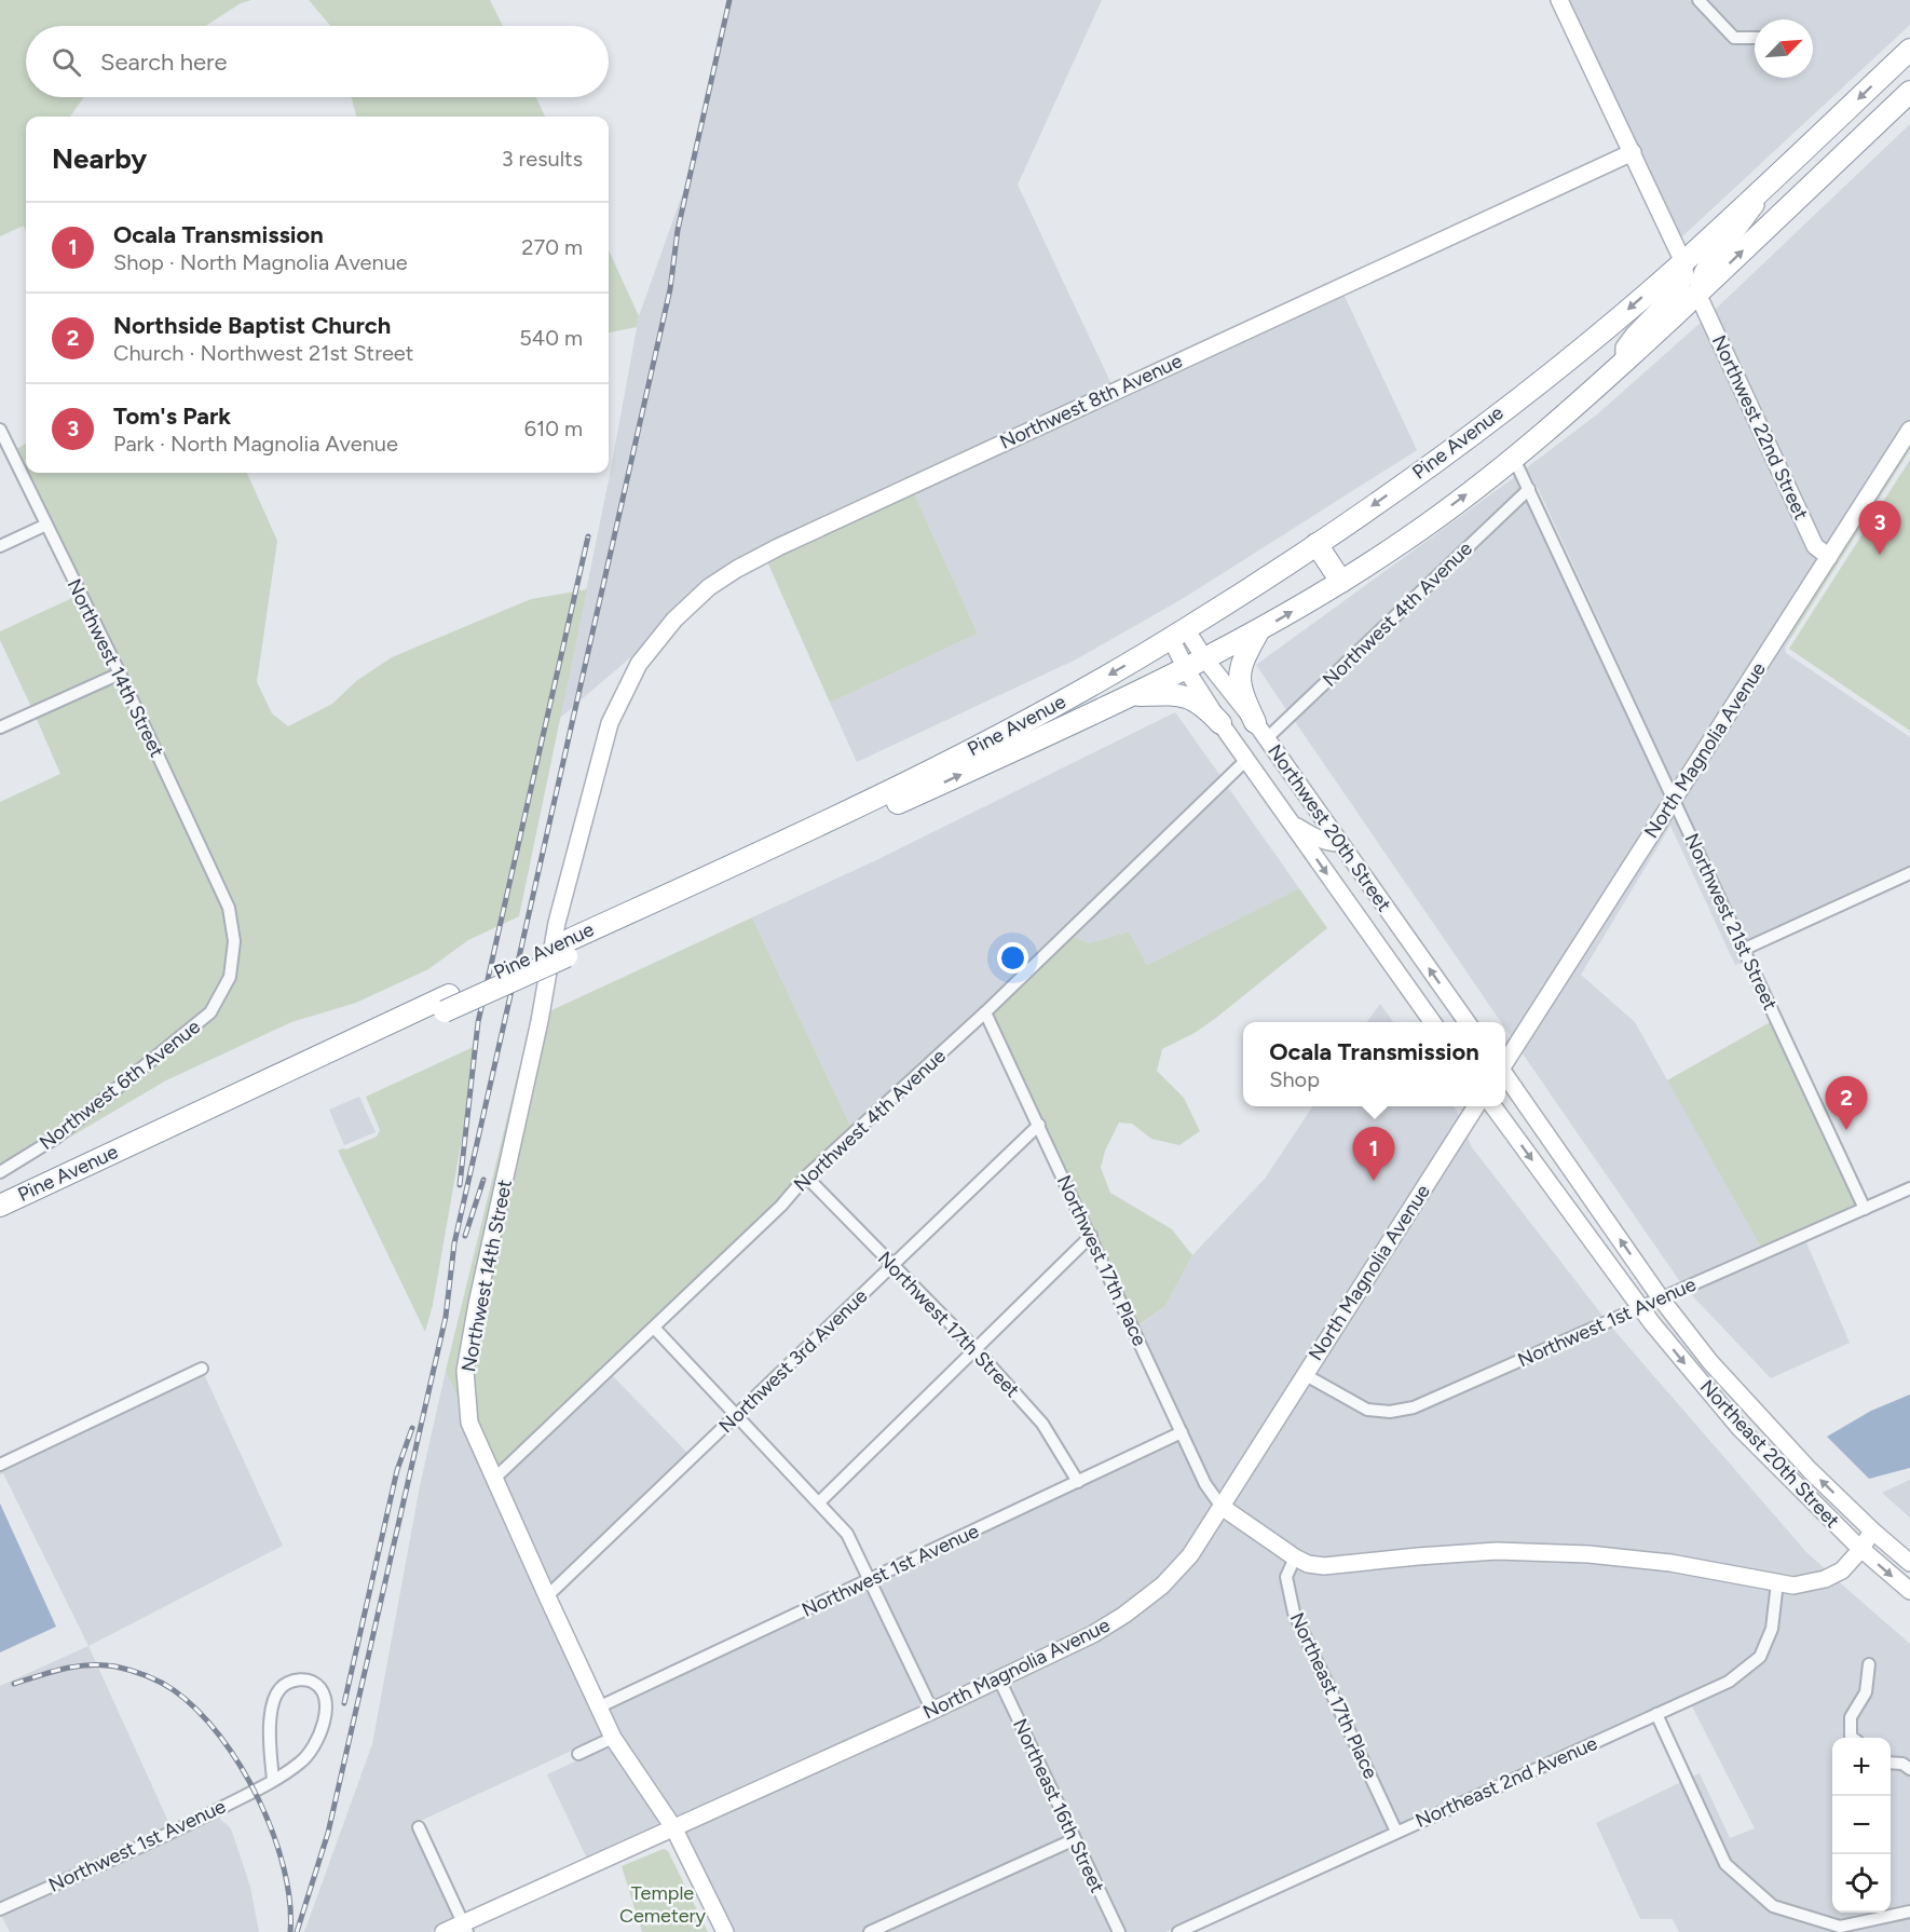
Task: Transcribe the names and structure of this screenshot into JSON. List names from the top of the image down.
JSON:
{
  "streets": {
    "highway": ["Pine Avenue"],
    "main road": [
      "Northwest 8th Avenue",
      "Northwest 22nd Street",
      "Northwest 14th Street",
      "North Magnolia Avenue",
      "Northwest 20th Street",
      "Northeast 20th Street"
    ],
    "street": [
      "Northwest 4th Avenue",
      "Northwest 21st Street",
      "Northwest 6th Avenue",
      "Northwest 17th Place",
      "Northwest 1st Avenue",
      "Northwest 17th Street",
      "Northwest 3rd Avenue",
      "Northeast 17th Place",
      "Northeast 2nd Avenue",
      "Northeast 16th Street"
    ]
  },
  "crossings": [
    ["Northwest 8th Avenue", "Northwest 14th Street"],
    ["Northwest 22nd Street", "Pine Avenue"],
    ["Northwest 22nd Street", "North Magnolia Avenue"],
    ["Pine Avenue", "Northwest 20th Street"],
    ["Pine Avenue", "Northwest 21st Street"],
    ["Northwest 4th Avenue", "Northwest 14th Street"],
    ["Northwest 4th Avenue", "Northwest 20th Street"],
    ["Northwest 4th Avenue", "Northwest 21st Street"],
    ["Northwest 4th Avenue", "Northwest 17th Place"],
    ["Northwest 4th Avenue", "Northwest 17th Street"],
    ["Northwest 14th Street", "North Magnolia Avenue"],
    ["Northwest 14th Street", "Northwest 6th Avenue"],
    ["Northwest 14th Street", "Northwest 1st Avenue"],
    ["Northwest 14th Street", "Northwest 3rd Avenue"],
    ["North Magnolia Avenue", "Northwest 21st Street"],
    ["North Magnolia Avenue", "Northwest 17th Place"],
    ["North Magnolia Avenue", "Northwest 1st Avenue"],
    ["North Magnolia Avenue", "Northeast 16th Street"],
    ["Northwest 21st Street", "Northwest 1st Avenue"],
    ["Northwest 17th Place", "Northwest 1st Avenue"],
    ["Northwest 17th Place", "Northwest 3rd Avenue"],
    ["Northwest 1st Avenue", "Northwest 17th Street"],
    ["Northwest 1st Avenue", "Northeast 20th Street"],
    ["Northwest 17th Street", "Northwest 3rd Avenue"],
    ["Northeast 17th Place", "Northeast 2nd Avenue"]
  ],
  "parks": ["Temple Cemetery"],
  "north": "top right",
  "page": {
    "search": "Search here",
    "heading": ["Nearby", "3 results"],
    "list": [
      {
        "mark": "1",
        "name": "Ocala Transmission",
        "note": "Shop · North Magnolia Avenue",
        "value": "270 m"
      },
      {
        "mark": "2",
        "name": "Northside Baptist Church",
        "note": "Church · Northwest 21st Street",
        "value": "540 m"
      },
      {
        "mark": "3",
        "name": "Tom's Park",
        "note": "Park · North Magnolia Avenue",
        "value": "610 m"
      }
    ],
    "pins": ["3", "2", "1"],
    "popup": ["Ocala Transmission", "Shop"],
    "map_buttons": ["+", "−"]
  }
}
